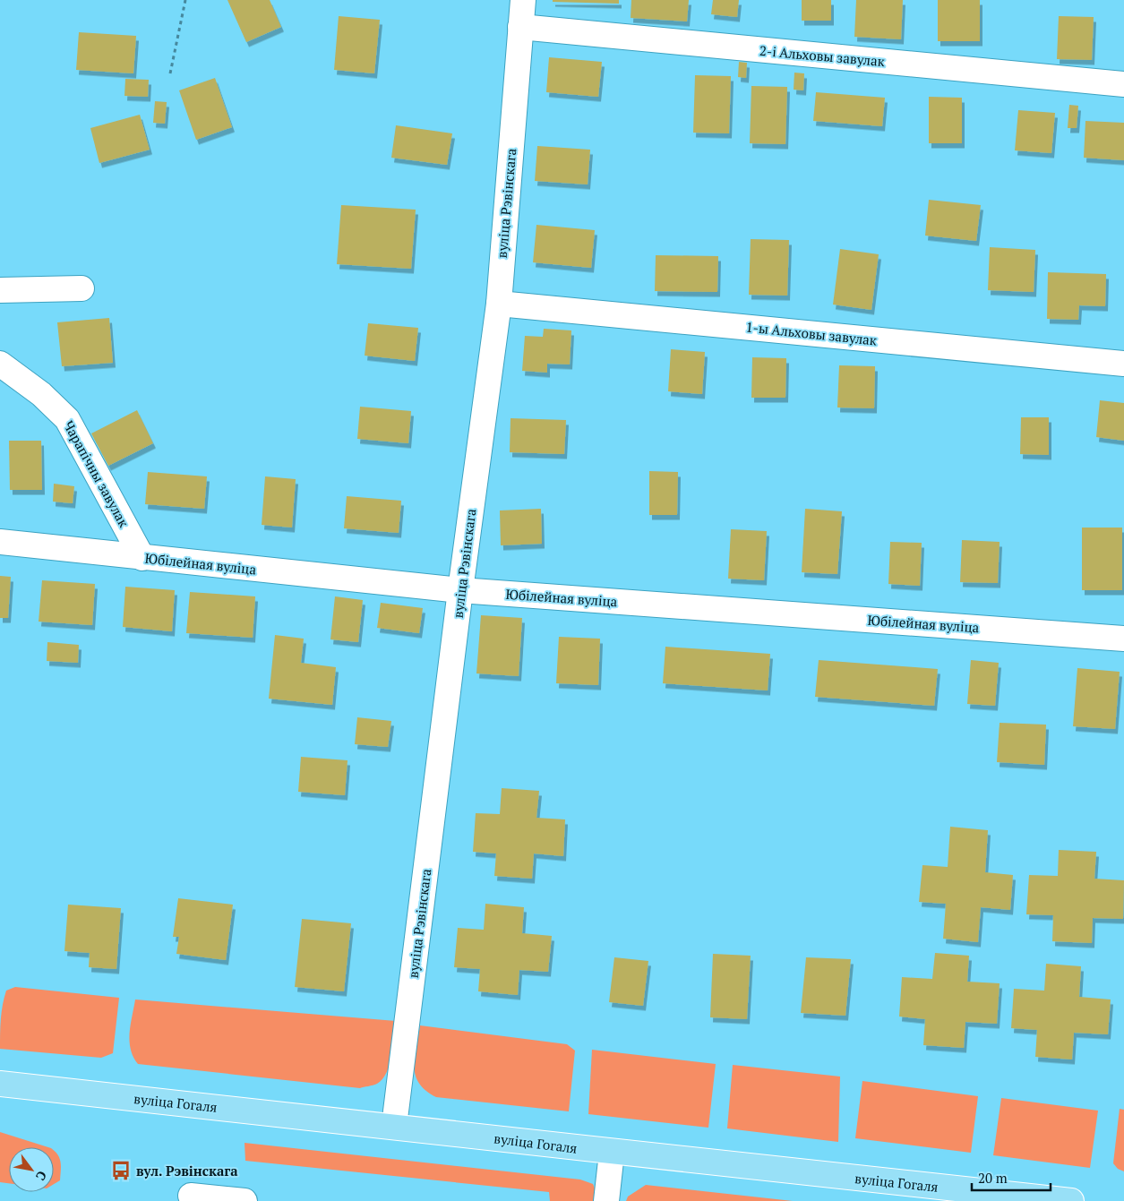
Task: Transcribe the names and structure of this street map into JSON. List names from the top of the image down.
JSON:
{
  "streets": {
    "main road": ["вуліца Гогаля"],
    "street": [
      "2-і Альховы завулак",
      "вуліца Рэвінскага",
      "1-ы Альховы завулак",
      "Чарапічны завулак",
      "Юбілейная вуліца"
    ]
  },
  "crossings": [
    ["2-і Альховы завулак", "вуліца Рэвінскага"],
    ["вуліца Рэвінскага", "1-ы Альховы завулак"],
    ["вуліца Рэвінскага", "Юбілейная вуліца"],
    ["вуліца Рэвінскага", "вуліца Гогаля"],
    ["Чарапічны завулак", "Юбілейная вуліца"]
  ],
  "places": {
    "bus stop": ["вул. Рэвінскага"]
  },
  "scale_bar": "20 m",
  "north": "bottom right"
}
